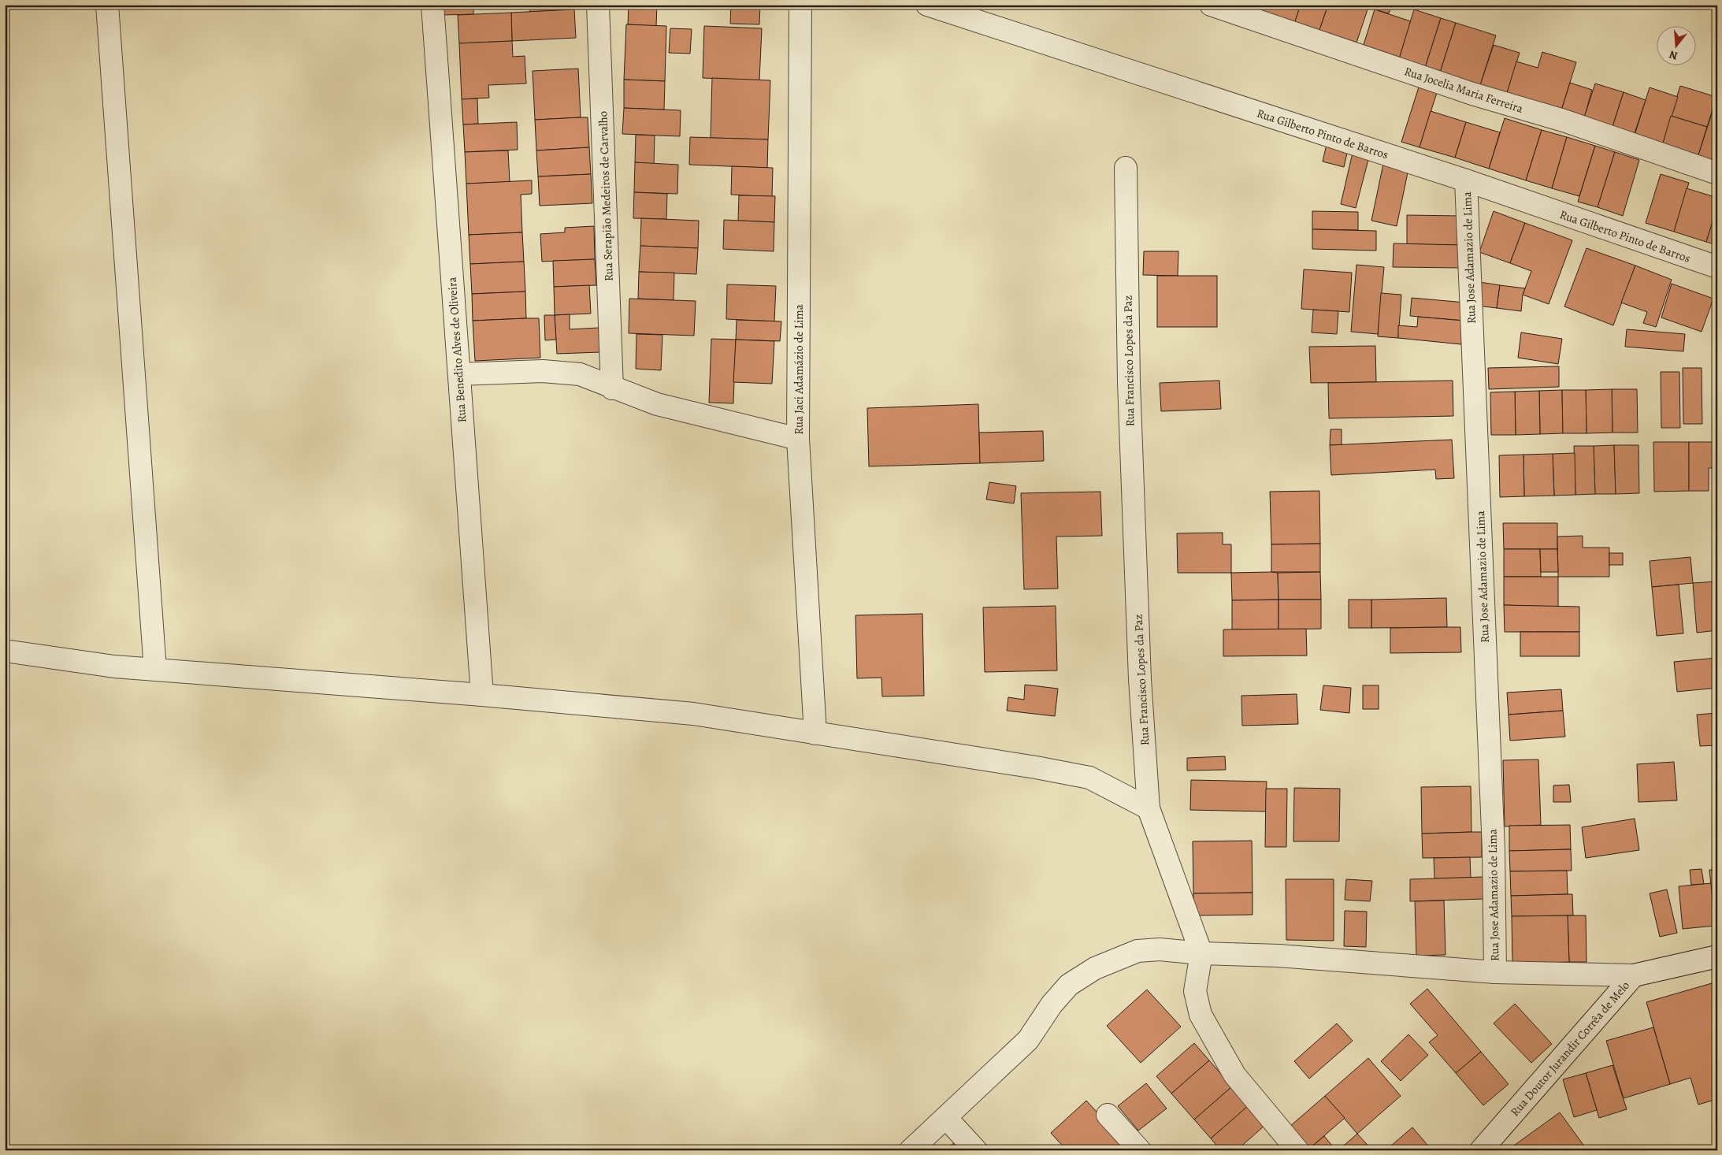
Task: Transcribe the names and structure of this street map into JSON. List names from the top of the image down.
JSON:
{
  "streets": {
    "street": [
      "Rua Jocelia Maria Ferreira",
      "Rua Gilberto Pinto de Barros",
      "Rua Serapião Medeiros de Carvalho",
      "Rua Jose Adamazio de Lima",
      "Rua Benedito Alves de Oliveira",
      "Rua Francisco Lopes da Paz",
      "Rua Jaci Adamázio de Lima",
      "Rua Doutor Jurandir Corrêa de Melo"
    ]
  },
  "crossings": [
    ["Rua Gilberto Pinto de Barros", "Rua Jose Adamazio de Lima"]
  ],
  "north": "bottom"
}
